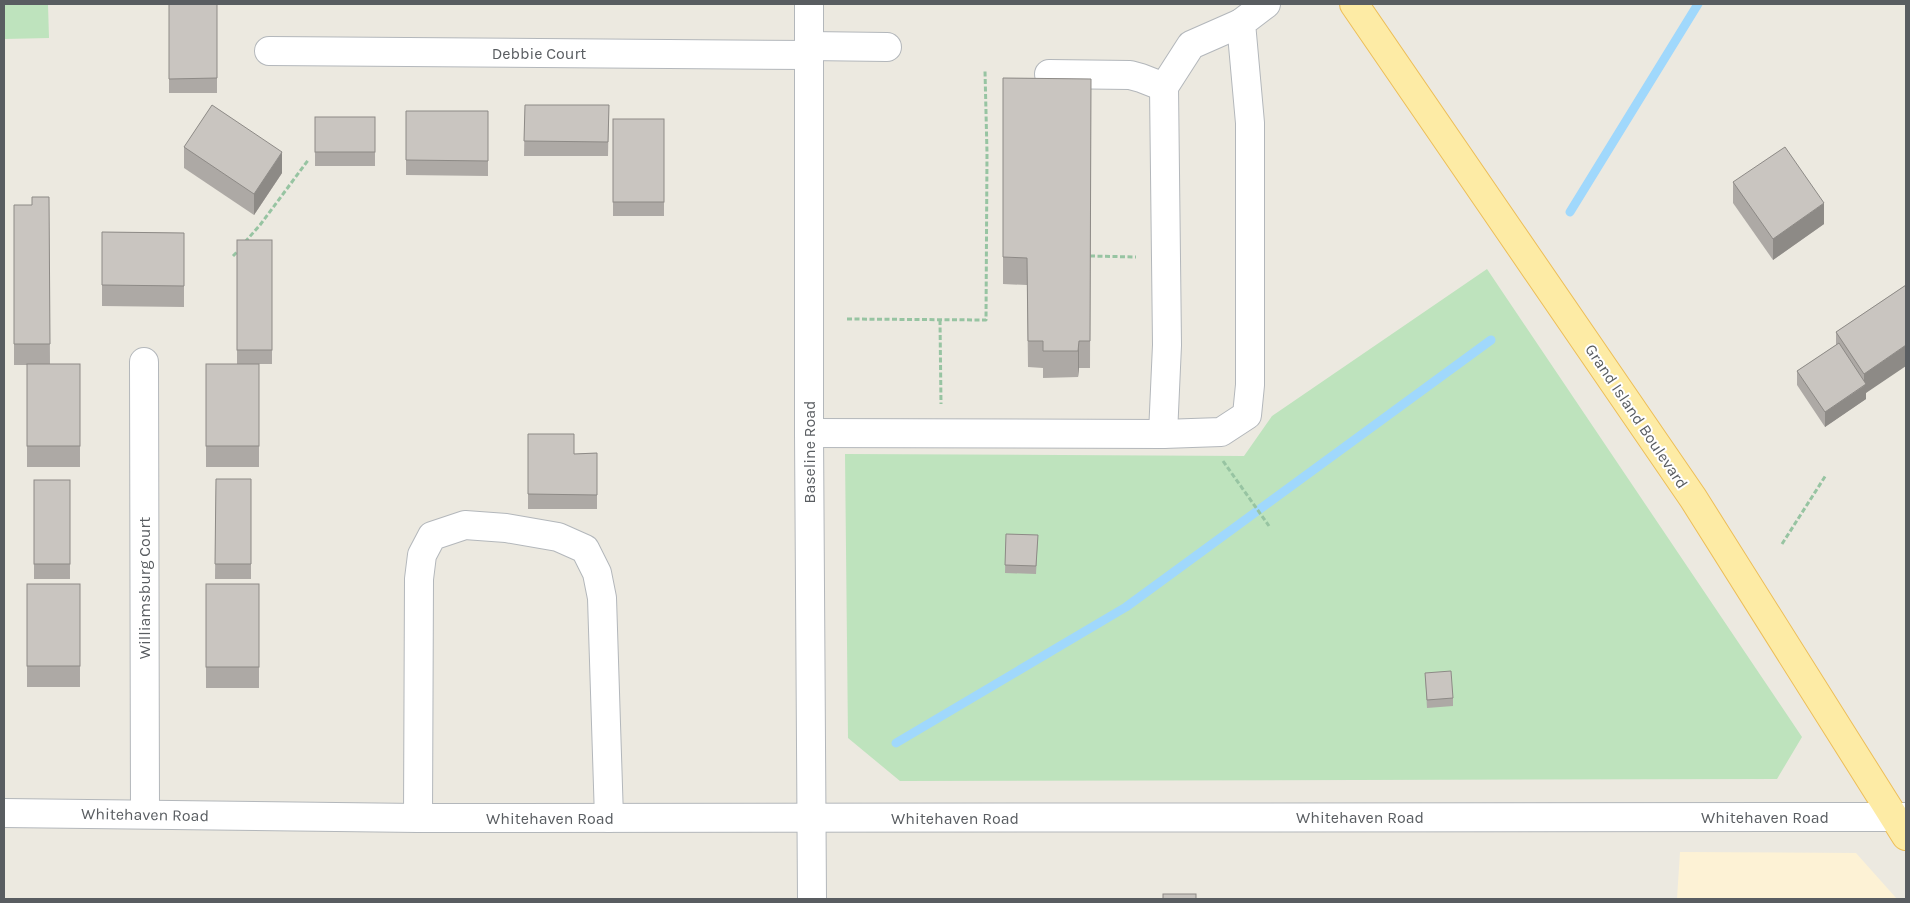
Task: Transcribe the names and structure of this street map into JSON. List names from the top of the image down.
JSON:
{
  "streets": {
    "main road": ["Grand Island Boulevard"],
    "street": [
      "Debbie Court",
      "Baseline Road",
      "Williamsburg Court",
      "Whitehaven Road"
    ]
  },
  "crossings": [
    ["Debbie Court", "Baseline Road"],
    ["Grand Island Boulevard", "Whitehaven Road"],
    ["Baseline Road", "Whitehaven Road"],
    ["Williamsburg Court", "Whitehaven Road"]
  ]
}
